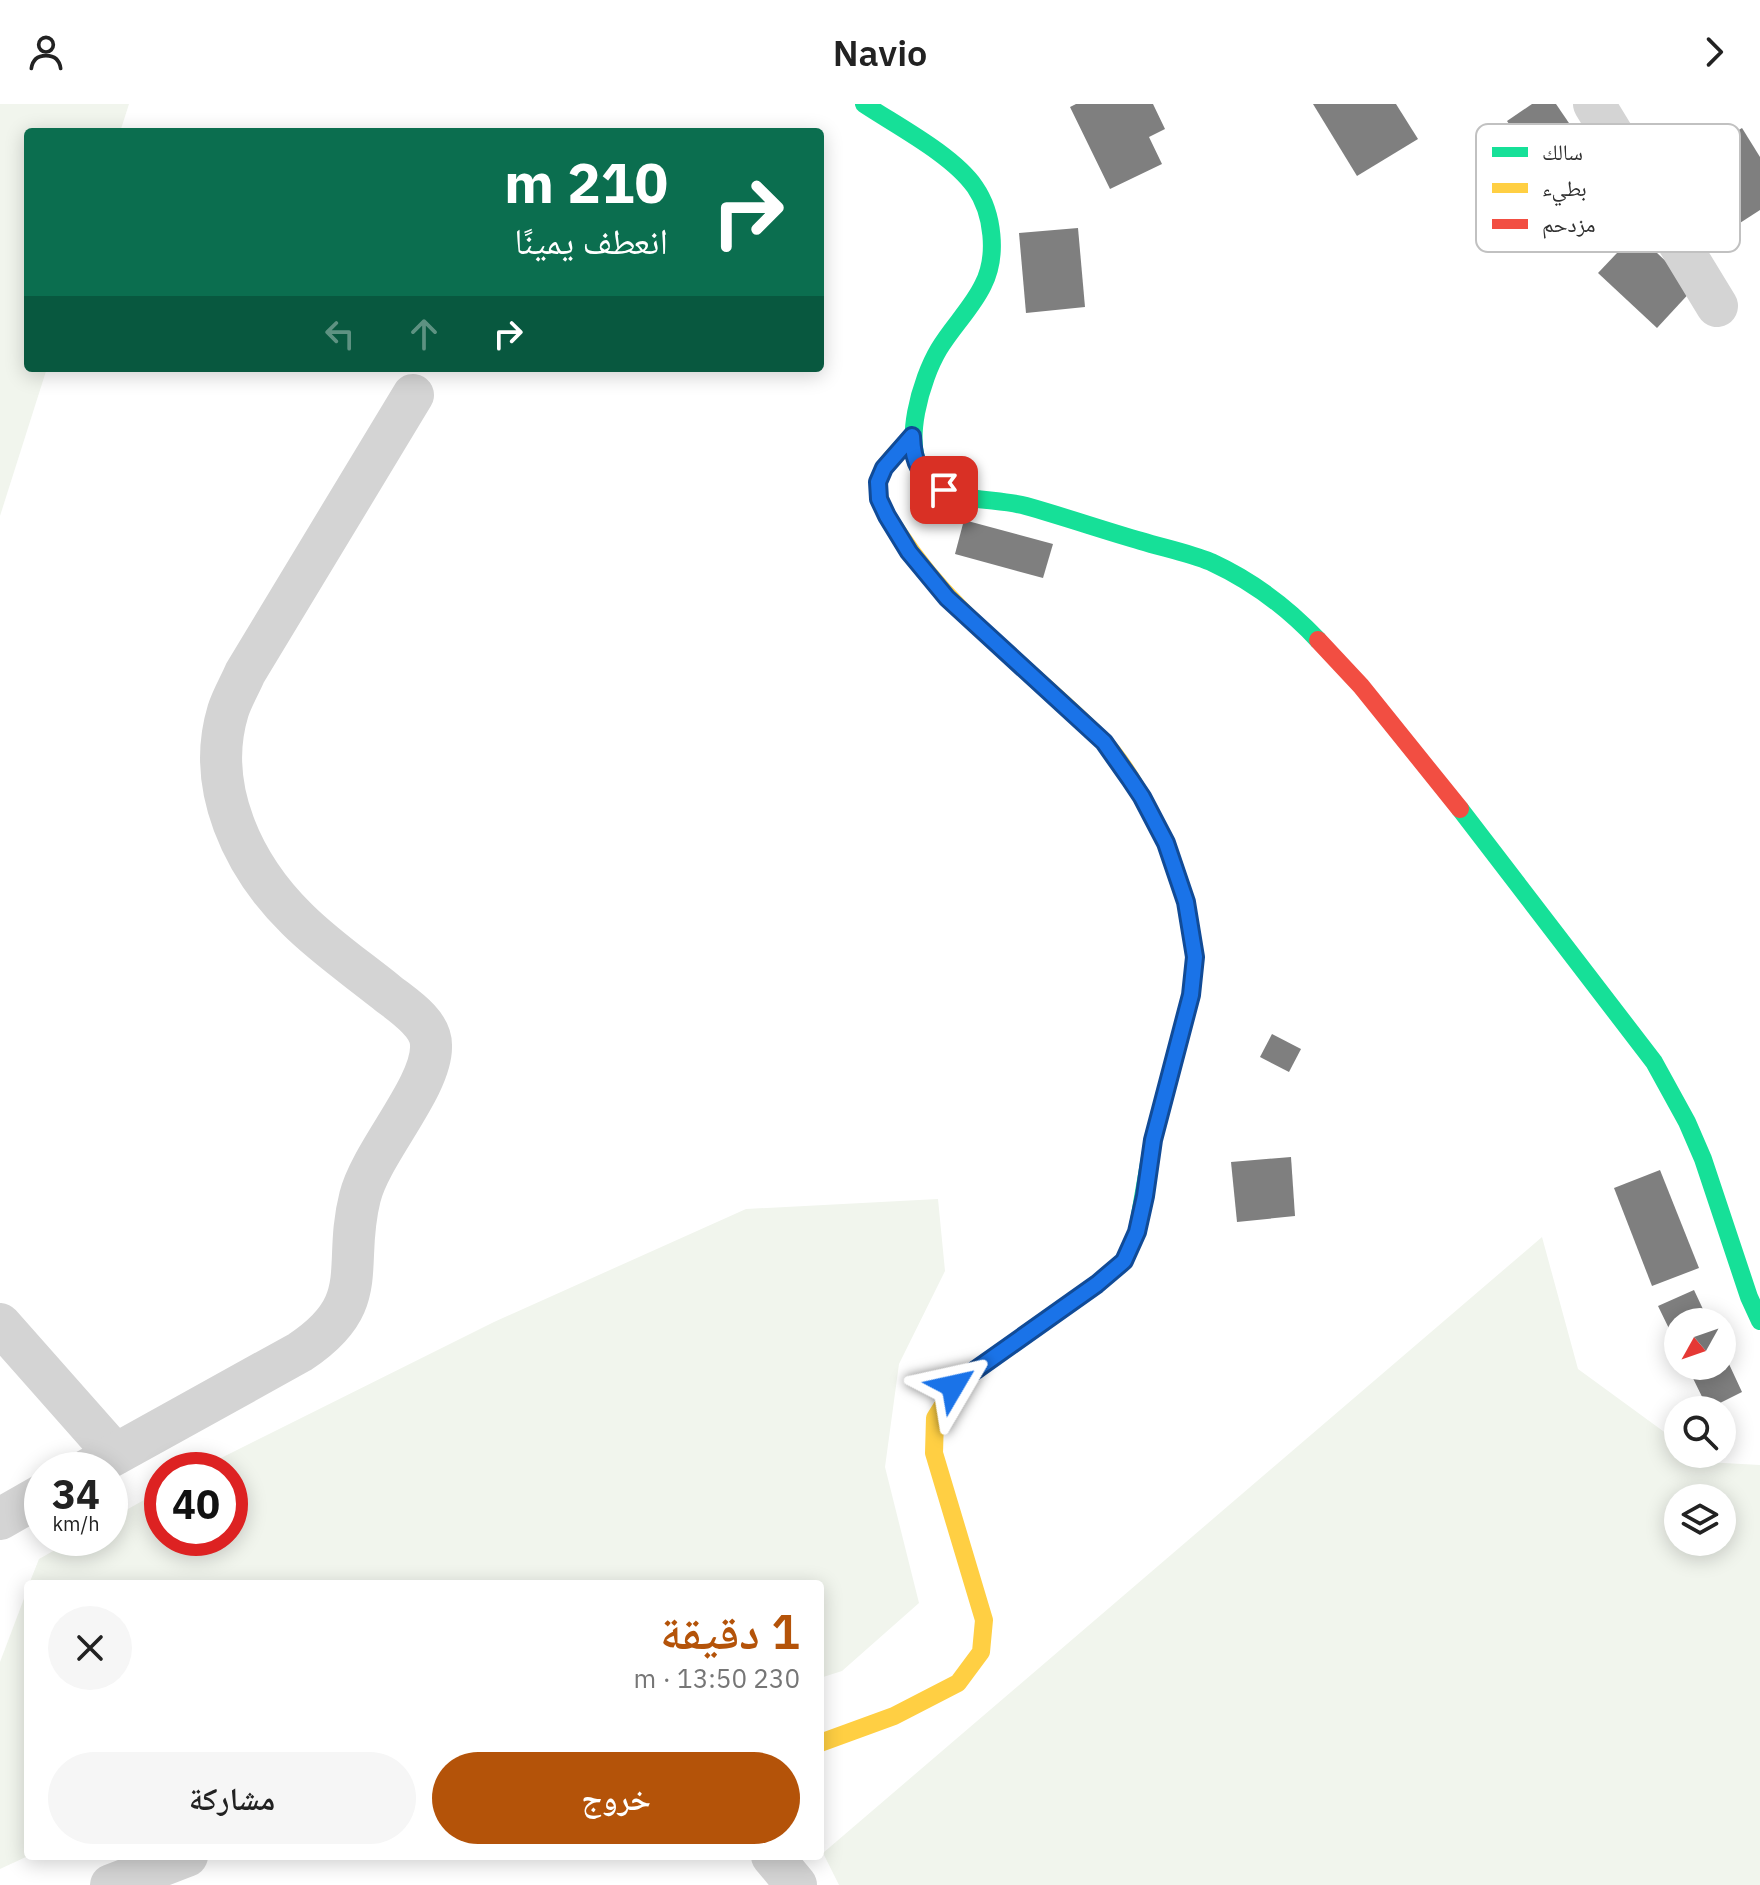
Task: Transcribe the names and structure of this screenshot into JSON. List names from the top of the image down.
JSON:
{
  "legend": ["سالك", "بطيء", "مزدحم"],
  "north": "bottom left",
  "page": {
    "header": "Navio",
    "turn": ["210 m", "انعطف يمينًا"],
    "speed": "34 km/h",
    "limit": "40",
    "heading": ["1 دقيقة", "230 m · 13:50"],
    "buttons": ["خروج", "مشاركة"]
  }
}
